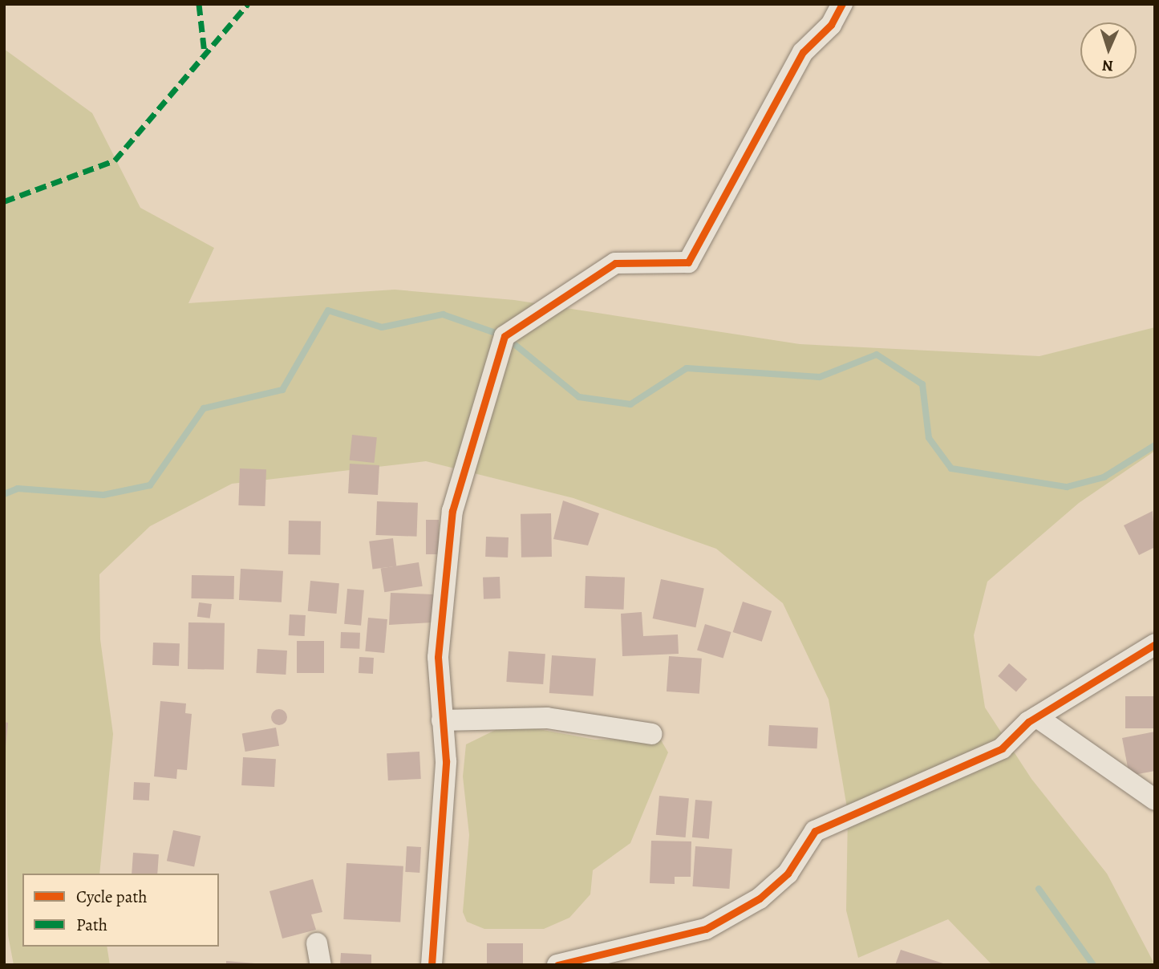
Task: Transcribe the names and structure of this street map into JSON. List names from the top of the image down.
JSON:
{
  "legend": ["Cycle path", "Path"],
  "north": "bottom"
}
